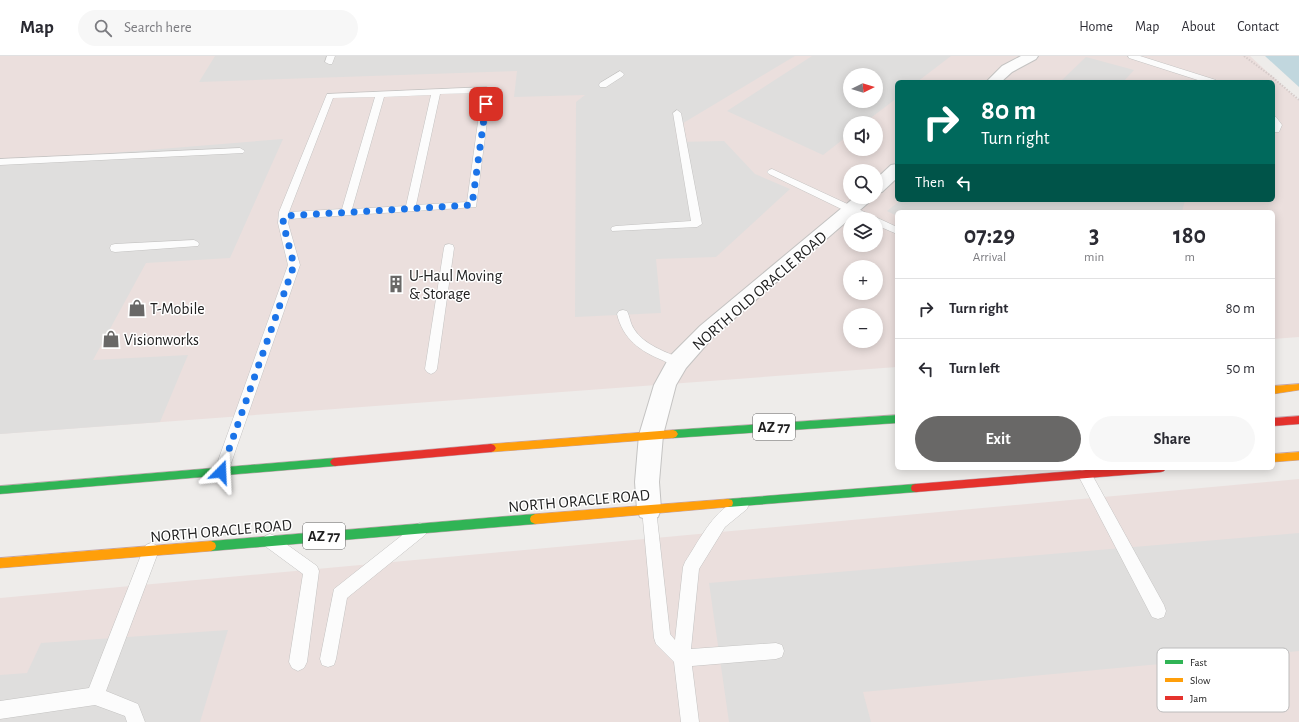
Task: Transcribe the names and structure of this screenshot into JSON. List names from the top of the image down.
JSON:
{
  "streets": {
    "highway": ["AZ 77", "NORTH ORACLE ROAD"],
    "street": ["NORTH OLD ORACLE ROAD"]
  },
  "crossings": [
    ["NORTH OLD ORACLE ROAD", "AZ 77"],
    ["NORTH OLD ORACLE ROAD", "NORTH ORACLE ROAD"]
  ],
  "places": {
    "building": ["U-Haul Moving & Storage"],
    "shop": ["T-Mobile", "Visionworks"]
  },
  "legend": ["Fast", "Slow", "Jam"],
  "north": "right",
  "page": {
    "header": "Map",
    "search": "Search here",
    "nav": [
      "Home",
      "Map",
      "About",
      "Contact"
    ],
    "map_buttons": ["+", "−"],
    "turn": ["80 m", "Turn right"],
    "then": "Then",
    "eta": [
      "07:29",
      "Arrival",
      "3",
      "min",
      "180",
      "m"
    ],
    "list": [
      {
        "name": "Turn right",
        "value": "80 m"
      },
      {
        "name": "Turn left",
        "value": "50 m"
      }
    ],
    "buttons": ["Exit", "Share"]
  }
}
